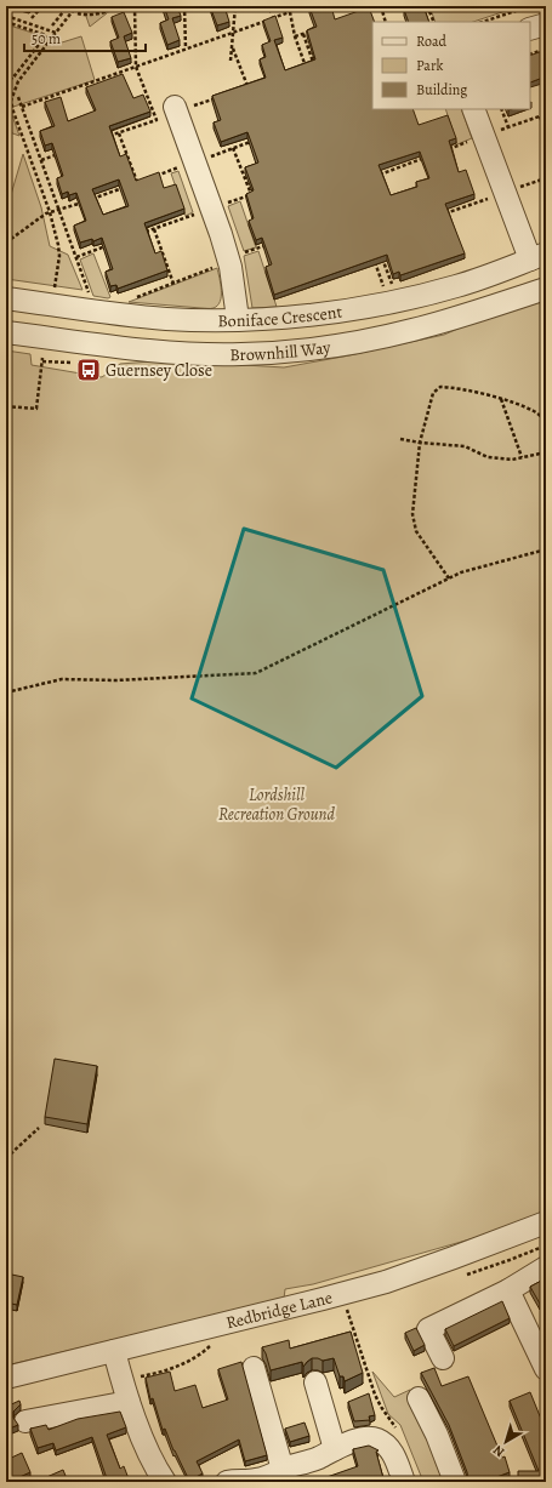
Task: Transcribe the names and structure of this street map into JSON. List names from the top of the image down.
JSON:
{
  "streets": {
    "street": ["Boniface Crescent", "Brownhill Way", "Redbridge Lane"]
  },
  "parks": ["Lordshill Recreation Ground"],
  "places": {
    "bus stop": ["Guernsey Close"]
  },
  "legend": ["Road", "Park", "Building"],
  "scale_bar": "50 m",
  "north": "bottom left"
}
